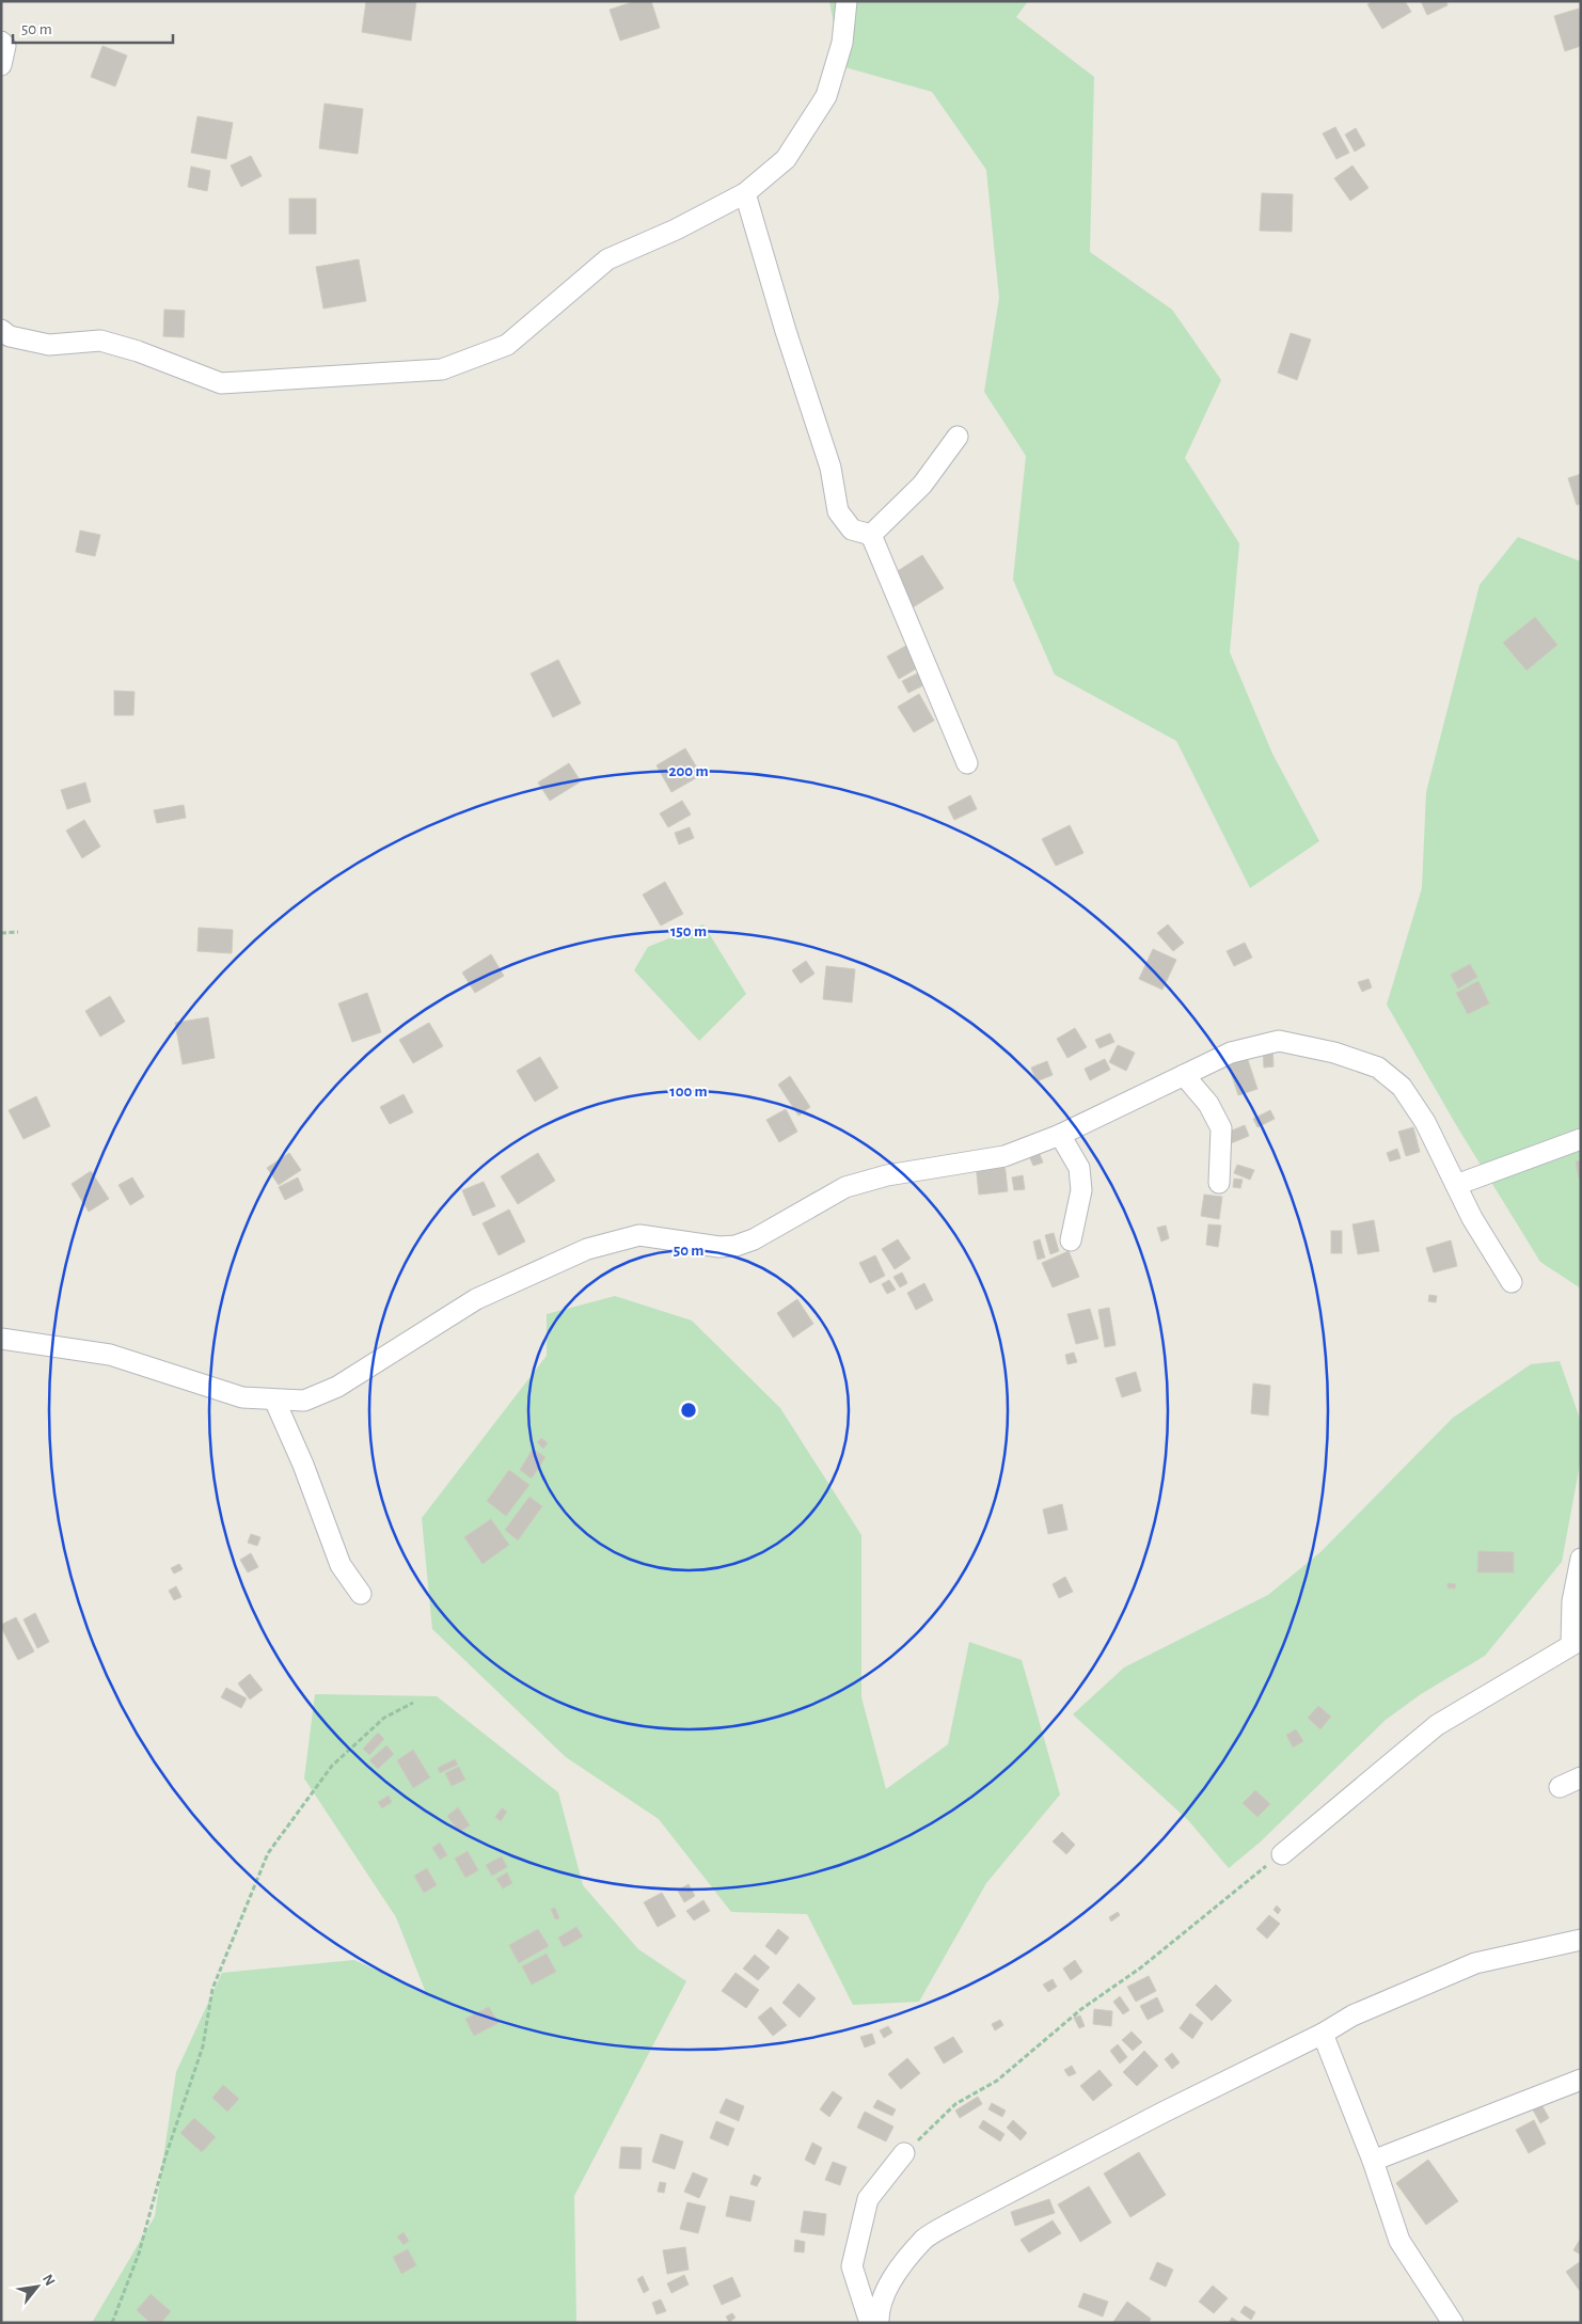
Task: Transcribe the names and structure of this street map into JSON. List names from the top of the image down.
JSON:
{
  "scale_bar": "50 m",
  "north": "top right",
  "rings": [
    "200 m",
    "150 m",
    "100 m",
    "50 m"
  ]
}
